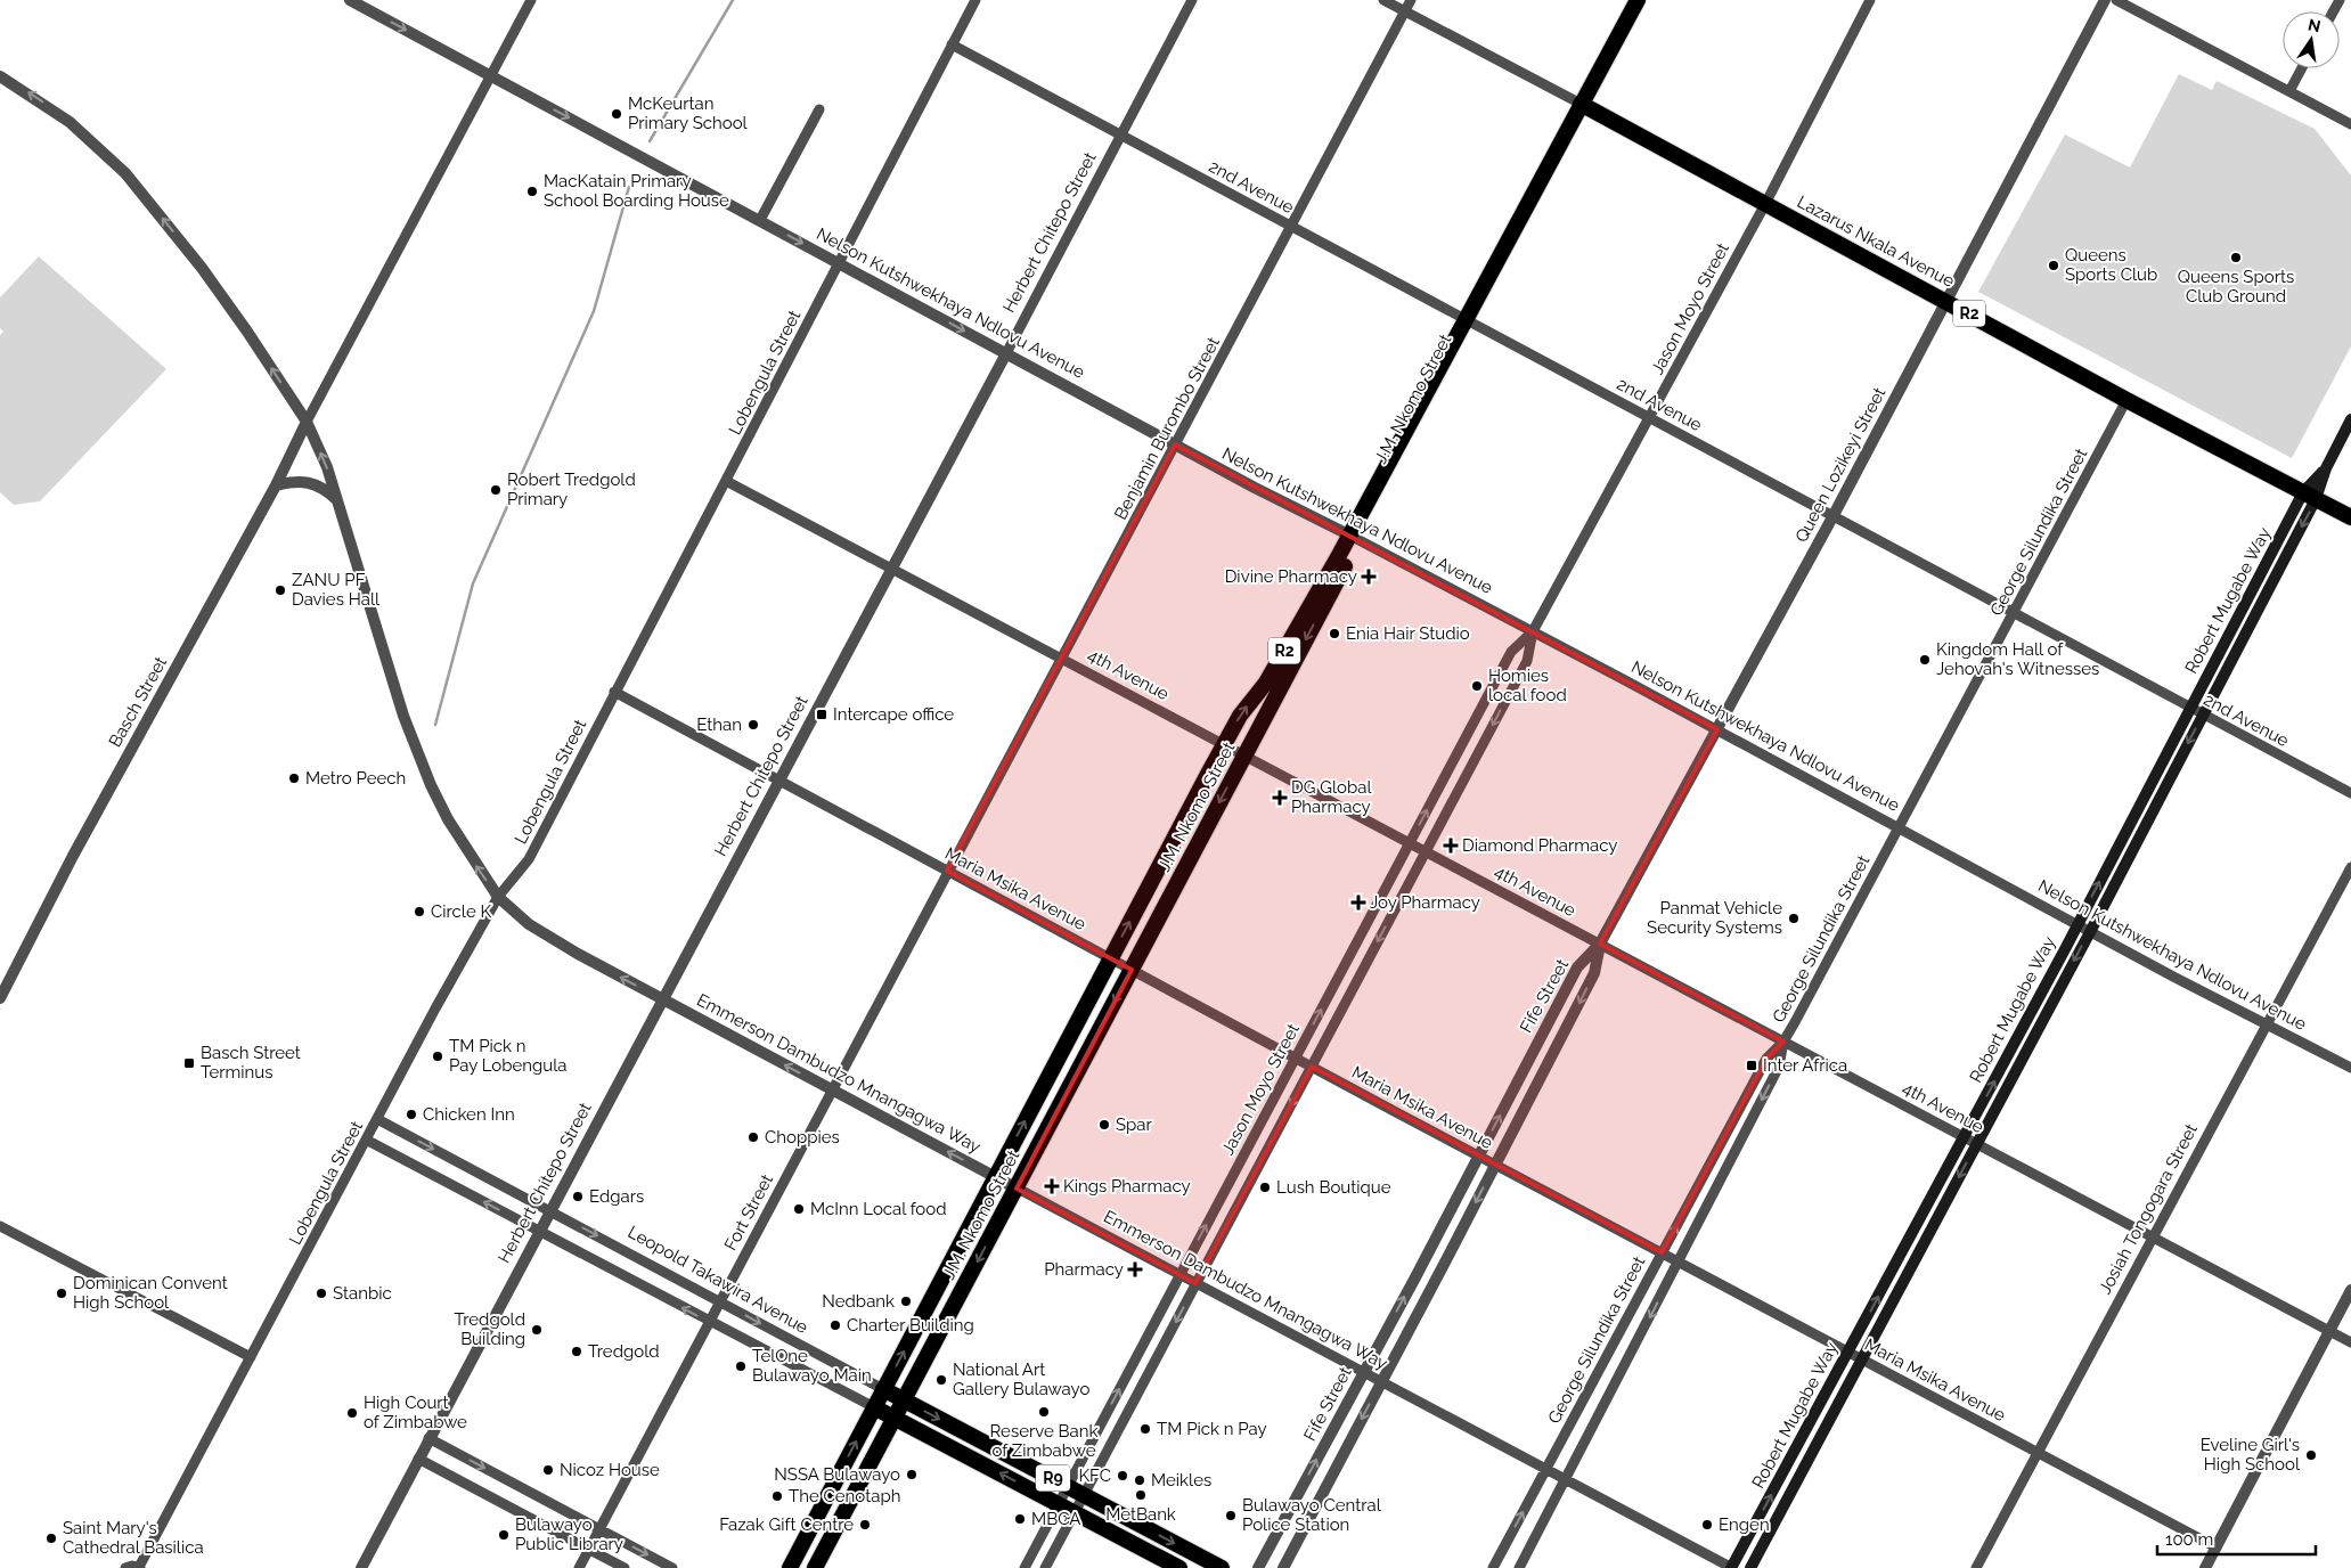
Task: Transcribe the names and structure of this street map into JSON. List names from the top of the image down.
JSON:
{
  "streets": {
    "highway": [
      "Lazarus Nkala Avenue",
      "R2",
      "J.M. Nkomo Street",
      "Leopold Takawira Avenue",
      "R9"
    ],
    "main road": ["Robert Mugabe Way"],
    "street": [
      "2nd Avenue",
      "Herbert Chitepo Street",
      "Nelson Kutshwekhaya Ndlovu Avenue",
      "Jason Moyo Street",
      "Lobengula Street",
      "Benjamin Burombo Street",
      "Queen Lozikeyi Street",
      "George Silundika Street",
      "4th Avenue",
      "Basch Street",
      "Maria Msika Avenue",
      "Fife Street",
      "Emmerson Dambudzo Mnangagwa Way",
      "Josiah Tongogara Street",
      "Fort Street"
    ]
  },
  "crossings": [
    ["2nd Avenue", "Herbert Chitepo Street"],
    ["2nd Avenue", "Jason Moyo Street"],
    ["2nd Avenue", "Lobengula Street"],
    ["2nd Avenue", "J.M. Nkomo Street"],
    ["2nd Avenue", "Benjamin Burombo Street"],
    ["2nd Avenue", "Queen Lozikeyi Street"],
    ["2nd Avenue", "George Silundika Street"],
    ["2nd Avenue", "Robert Mugabe Way"],
    ["Herbert Chitepo Street", "Nelson Kutshwekhaya Ndlovu Avenue"],
    ["Herbert Chitepo Street", "4th Avenue"],
    ["Herbert Chitepo Street", "Maria Msika Avenue"],
    ["Herbert Chitepo Street", "Emmerson Dambudzo Mnangagwa Way"],
    ["Herbert Chitepo Street", "Leopold Takawira Avenue"],
    ["Lazarus Nkala Avenue", "Jason Moyo Street"],
    ["Lazarus Nkala Avenue", "J.M. Nkomo Street"],
    ["Lazarus Nkala Avenue", "Benjamin Burombo Street"],
    ["Lazarus Nkala Avenue", "Queen Lozikeyi Street"],
    ["Lazarus Nkala Avenue", "George Silundika Street"],
    ["Lazarus Nkala Avenue", "Robert Mugabe Way"],
    ["Nelson Kutshwekhaya Ndlovu Avenue", "Jason Moyo Street"],
    ["Nelson Kutshwekhaya Ndlovu Avenue", "Lobengula Street"],
    ["Nelson Kutshwekhaya Ndlovu Avenue", "J.M. Nkomo Street"],
    ["Nelson Kutshwekhaya Ndlovu Avenue", "Benjamin Burombo Street"],
    ["Nelson Kutshwekhaya Ndlovu Avenue", "Queen Lozikeyi Street"],
    ["Nelson Kutshwekhaya Ndlovu Avenue", "George Silundika Street"],
    ["Nelson Kutshwekhaya Ndlovu Avenue", "Robert Mugabe Way"],
    ["Nelson Kutshwekhaya Ndlovu Avenue", "Josiah Tongogara Street"],
    ["Jason Moyo Street", "4th Avenue"],
    ["Jason Moyo Street", "Maria Msika Avenue"],
    ["Jason Moyo Street", "Emmerson Dambudzo Mnangagwa Way"],
    ["Jason Moyo Street", "Leopold Takawira Avenue"],
    ["Jason Moyo Street", "R9"],
    ["Lobengula Street", "4th Avenue"],
    ["Lobengula Street", "Maria Msika Avenue"],
    ["Lobengula Street", "Emmerson Dambudzo Mnangagwa Way"],
    ["Lobengula Street", "Leopold Takawira Avenue"],
    ["J.M. Nkomo Street", "4th Avenue"],
    ["J.M. Nkomo Street", "Maria Msika Avenue"],
    ["J.M. Nkomo Street", "Emmerson Dambudzo Mnangagwa Way"],
    ["J.M. Nkomo Street", "Leopold Takawira Avenue"],
    ["J.M. Nkomo Street", "R9"],
    ["Benjamin Burombo Street", "4th Avenue"],
    ["Benjamin Burombo Street", "Maria Msika Avenue"],
    ["Benjamin Burombo Street", "Fort Street"],
    ["Queen Lozikeyi Street", "4th Avenue"],
    ["Queen Lozikeyi Street", "Fife Street"],
    ["George Silundika Street", "4th Avenue"],
    ["George Silundika Street", "Maria Msika Avenue"],
    ["George Silundika Street", "Emmerson Dambudzo Mnangagwa Way"],
    ["Robert Mugabe Way", "4th Avenue"],
    ["Robert Mugabe Way", "Maria Msika Avenue"],
    ["Robert Mugabe Way", "Emmerson Dambudzo Mnangagwa Way"],
    ["4th Avenue", "Fife Street"],
    ["4th Avenue", "Josiah Tongogara Street"],
    ["Basch Street", "Emmerson Dambudzo Mnangagwa Way"],
    ["Maria Msika Avenue", "Fife Street"],
    ["Maria Msika Avenue", "Josiah Tongogara Street"],
    ["Maria Msika Avenue", "Fort Street"],
    ["Fife Street", "Emmerson Dambudzo Mnangagwa Way"],
    ["Emmerson Dambudzo Mnangagwa Way", "Fort Street"],
    ["Fort Street", "Leopold Takawira Avenue"]
  ],
  "one_way": ["Emmerson Dambudzo Mnangagwa Way"],
  "places": {
    "other": [
      "McKeurtan Primary School",
      "MacKatain Primary School Boarding House",
      "Queens Sports Club Ground",
      "Queens Sports Club",
      "Robert Tredgold Primary",
      "ZANU PF Davies Hall",
      "Enia Hair Studio",
      "Kingdom Hall of Jehovah's Witnesses",
      "Homies local food",
      "Ethan",
      "Metro Peech",
      "Circle K",
      "Panmat Vehicle Security Systems",
      "TM Pick n Pay Lobengula",
      "Chicken Inn",
      "Spar",
      "Choppies",
      "Lush Boutique",
      "Edgars",
      "McInn Local food",
      "Dominican Convent High School",
      "Stanbic",
      "Nedbank",
      "Charter Building",
      "Tredgold Building",
      "Tredgold",
      "TelOne Bulawayo Main",
      "National Art Gallery Bulawayo",
      "Reserve Bank of Zimbabwe",
      "High Court of Zimbabwe",
      "TM Pick n Pay",
      "Eveline Girl's High School",
      "Nicoz House",
      "NSSA Bulawayo",
      "KFC",
      "Meikles",
      "MetBank",
      "The Cenotaph",
      "Bulawayo Central Police Station",
      "MBCA",
      "Fazak Gift Centre",
      "Engen",
      "Bulawayo Public Library",
      "Saint Mary's Cathedral Basilica"
    ],
    "health": [
      "Divine Pharmacy",
      "DG Global Pharmacy",
      "Diamond Pharmacy",
      "Joy Pharmacy",
      "Kings Pharmacy",
      "Pharmacy"
    ],
    "transit": ["Intercape office", "Basch Street Terminus", "Inter Africa"]
  },
  "scale_bar": "100 m",
  "north": "top"
}
